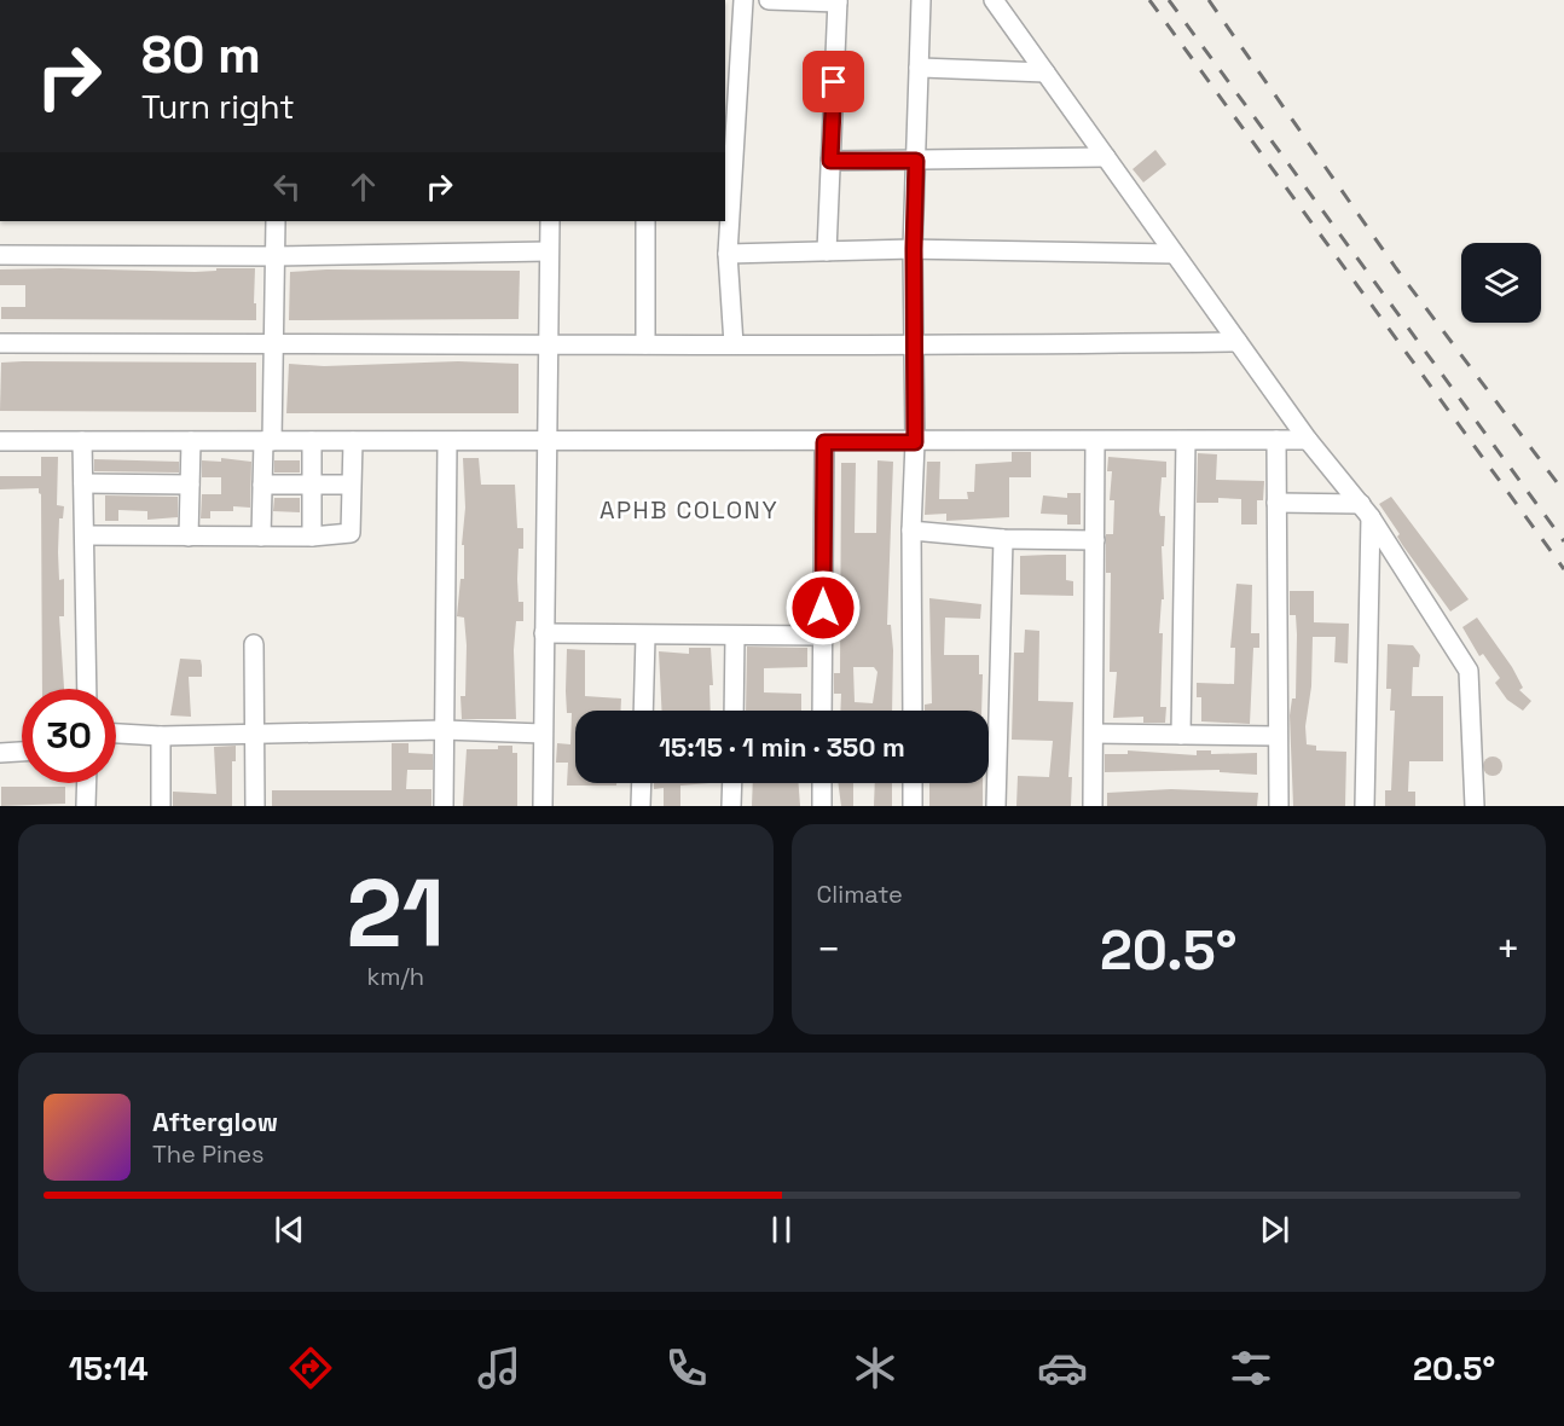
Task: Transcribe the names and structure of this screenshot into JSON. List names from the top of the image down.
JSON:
{
  "districts": ["APHB COLONY"],
  "page": {
    "turn": ["80 m", "Turn right"],
    "limit": "30",
    "trip": "15:15 · 1 min · 350 m",
    "tile": [
      ["21", "km/h"],
      "Climate"
    ],
    "heat": ["−", "20.5°", "+"],
    "song": ["Afterglow", "The Pines"],
    "tabs": ["15:14", "20.5°"]
  }
}
